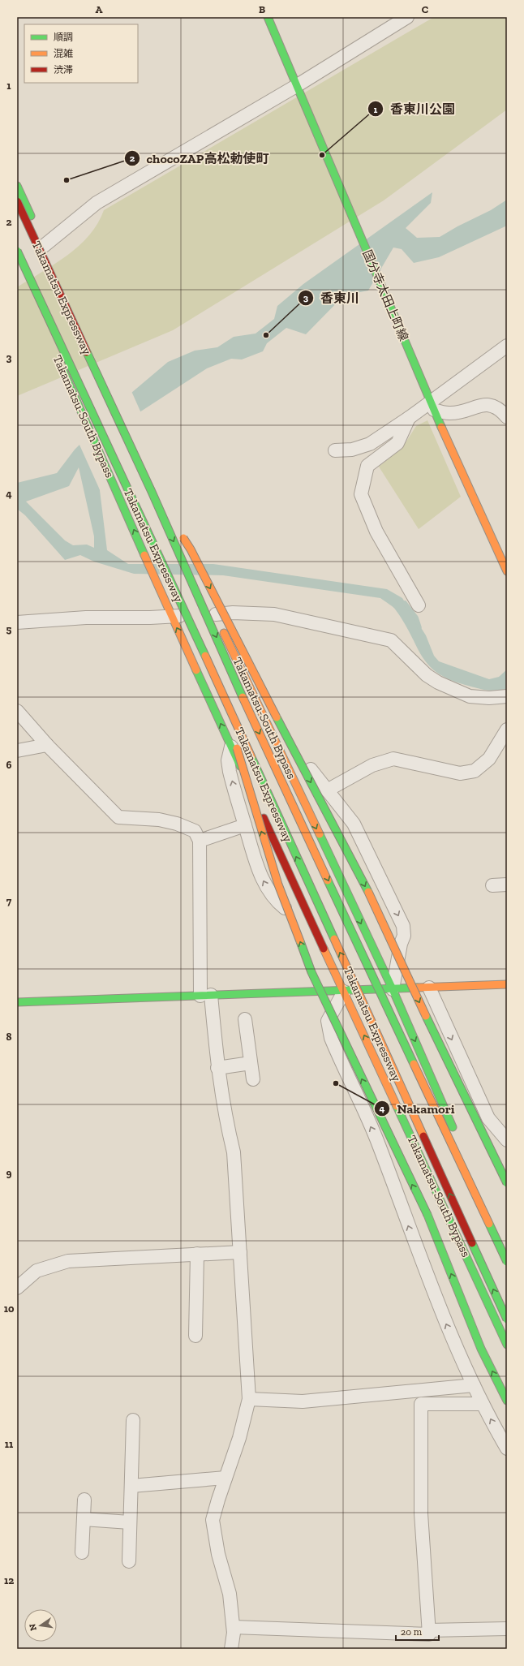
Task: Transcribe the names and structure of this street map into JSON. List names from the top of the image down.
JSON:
{
  "streets": {
    "main road": ["国分寺太田上町線", "Takamatsu Expressway", "Takamatsu-South Bypass"]
  },
  "places": [
    "香東川公園",
    "chocoZAP高松勅使町",
    "香東川",
    "Nakamori"
  ],
  "legend": ["順調", "混雑", "渋滞"],
  "scale_bar": "20 m",
  "north": "left",
  "grid": {
    "columns": ["A", "B", "C"],
    "rows": [
      "1",
      "2",
      "3",
      "4",
      "5",
      "6",
      "7",
      "8",
      "9",
      "10",
      "11",
      "12"
    ]
  }
}
